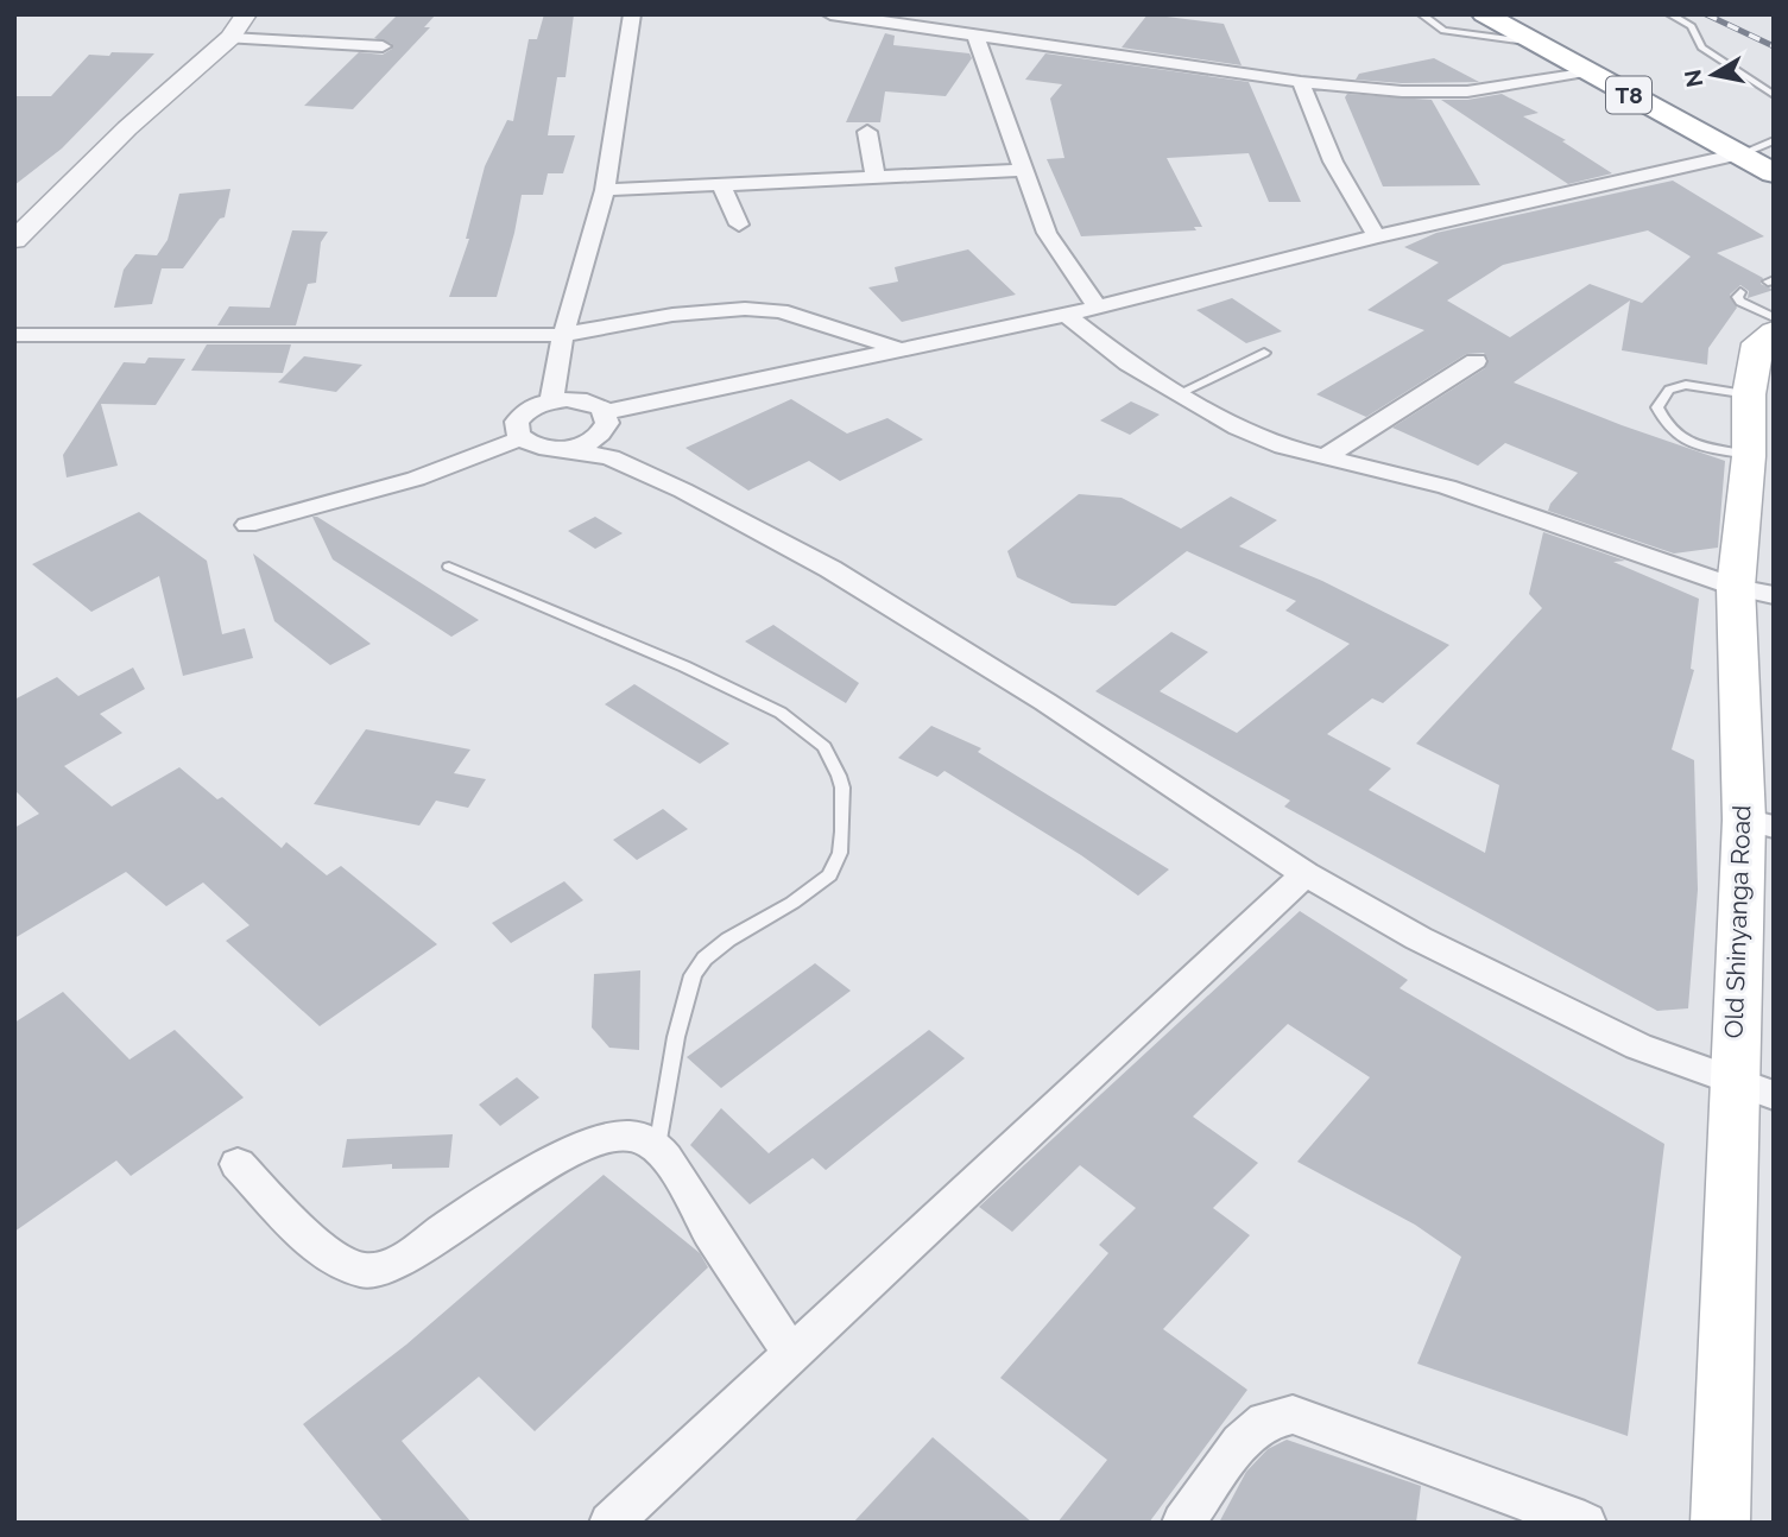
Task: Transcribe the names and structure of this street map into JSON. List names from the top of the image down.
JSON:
{
  "streets": {
    "highway": ["T8"],
    "main road": ["Old Shinyanga Road"]
  },
  "north": "left"
}
